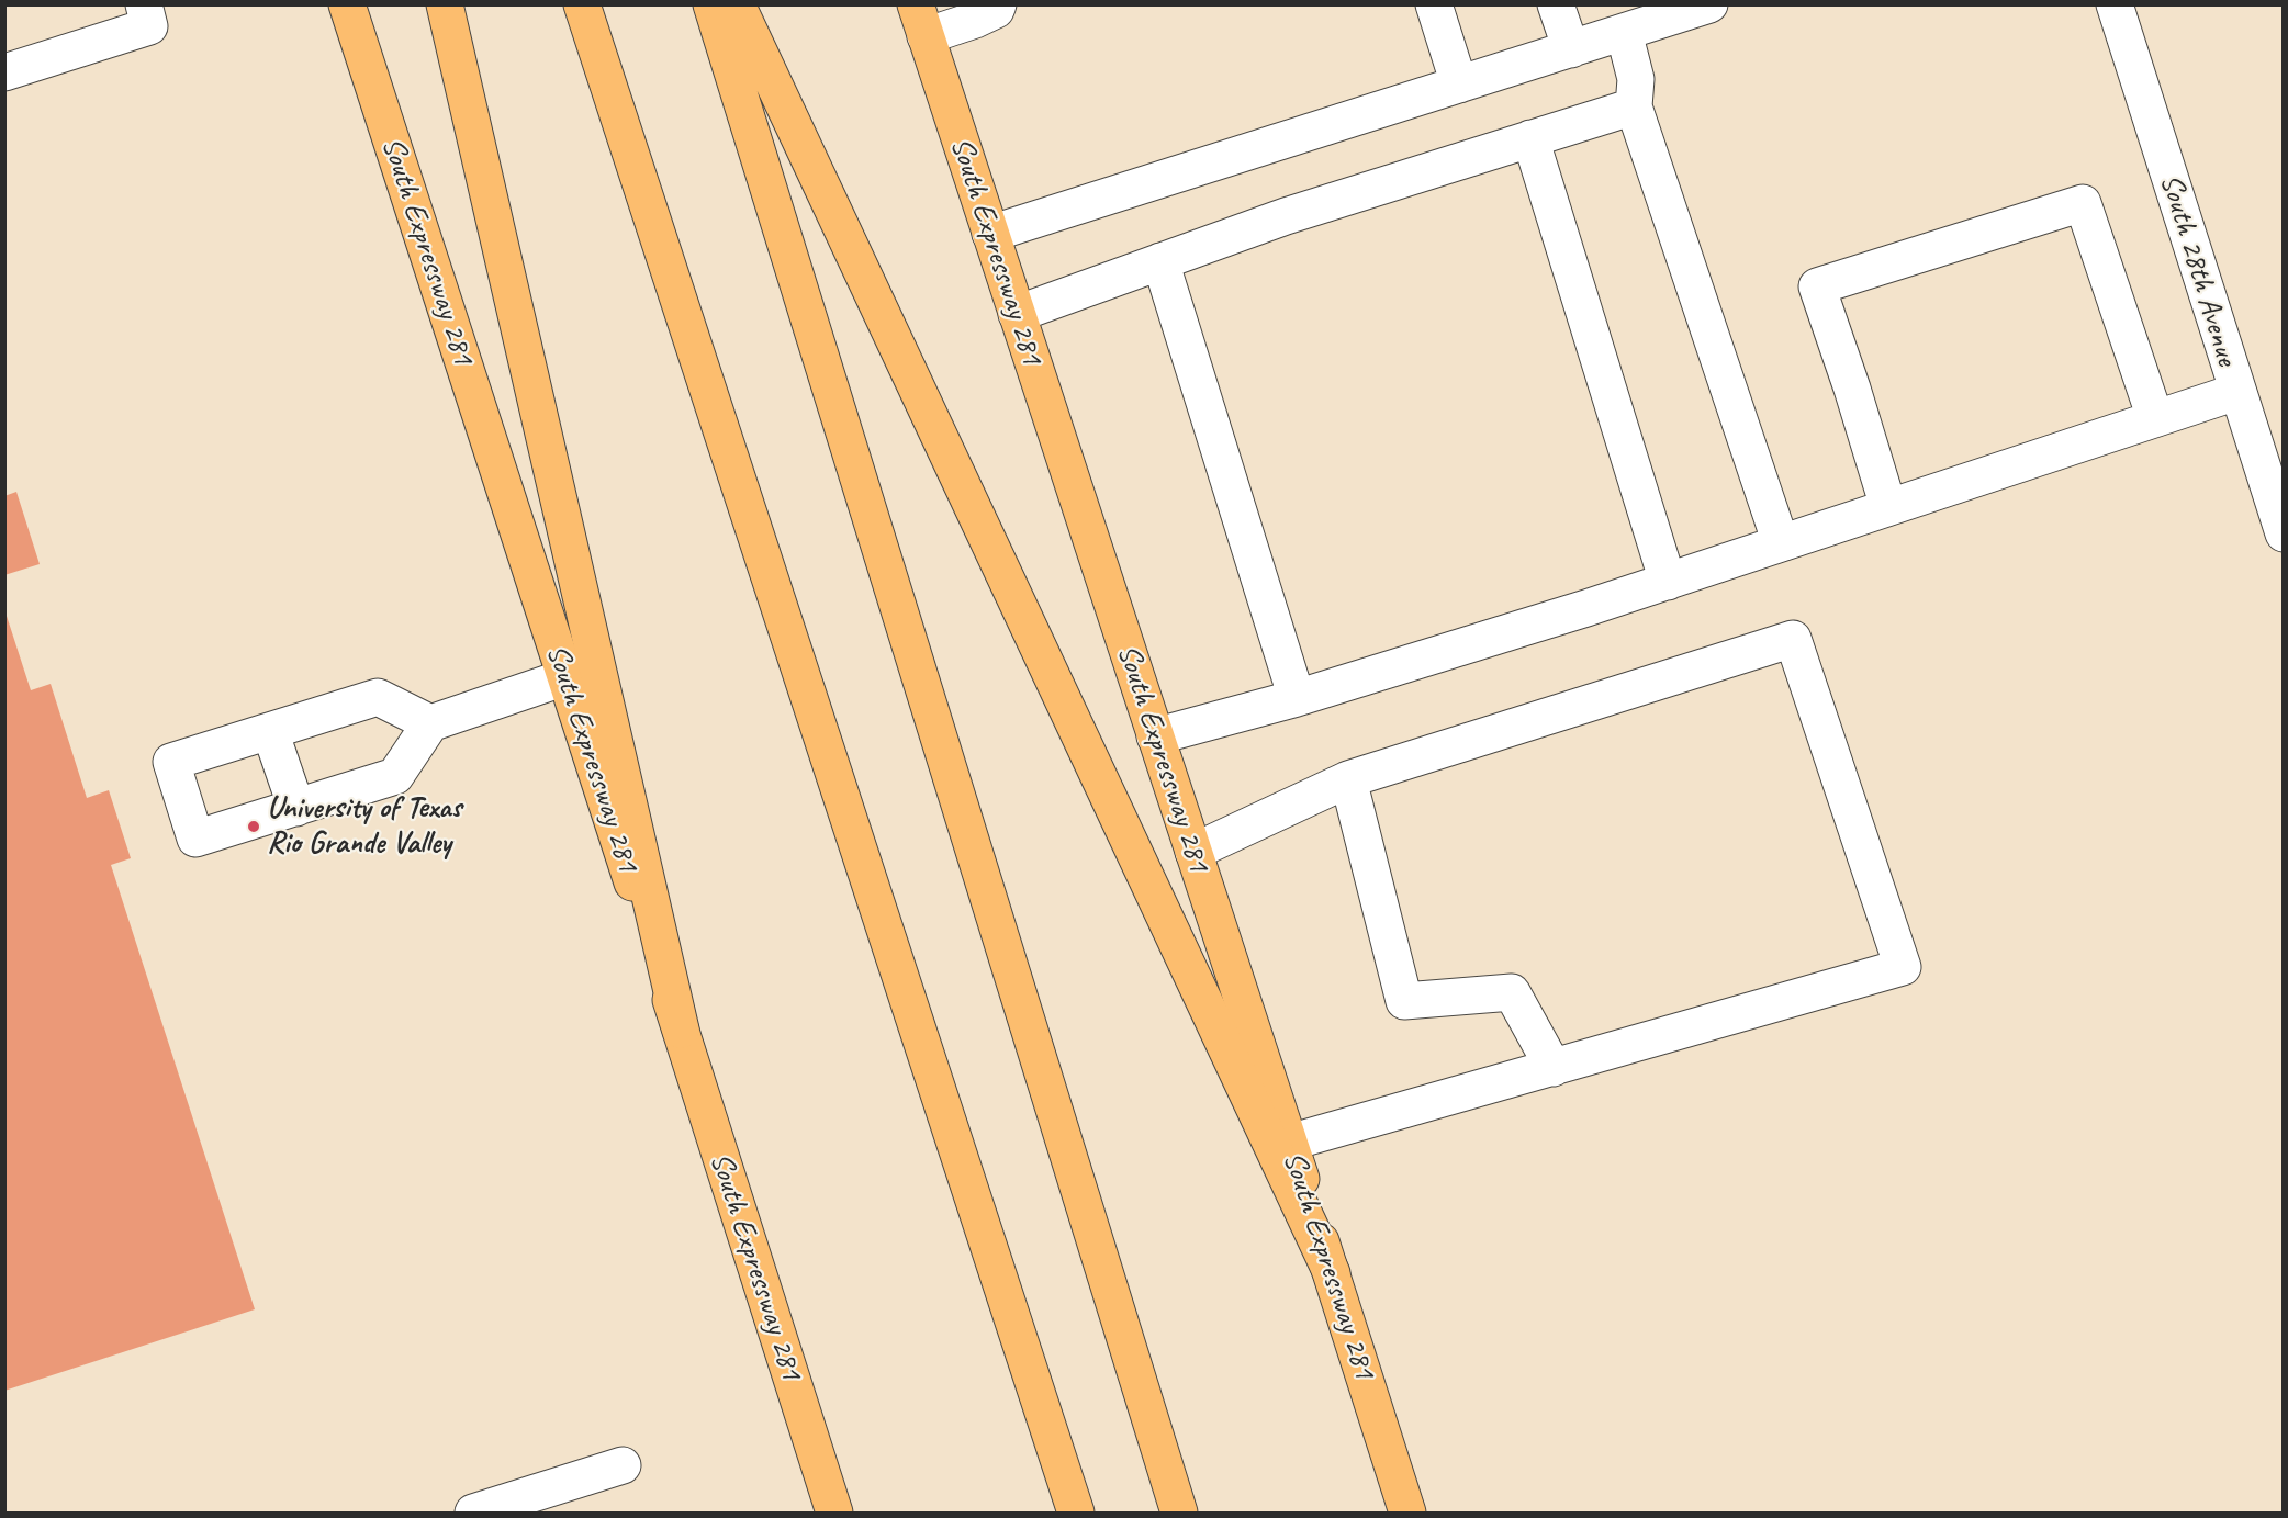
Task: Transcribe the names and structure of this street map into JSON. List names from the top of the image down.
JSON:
{
  "streets": {
    "main road": ["South Expressway 281"],
    "street": ["South 28th Avenue"]
  },
  "places": ["University of Texas Rio Grande Valley"]
}
